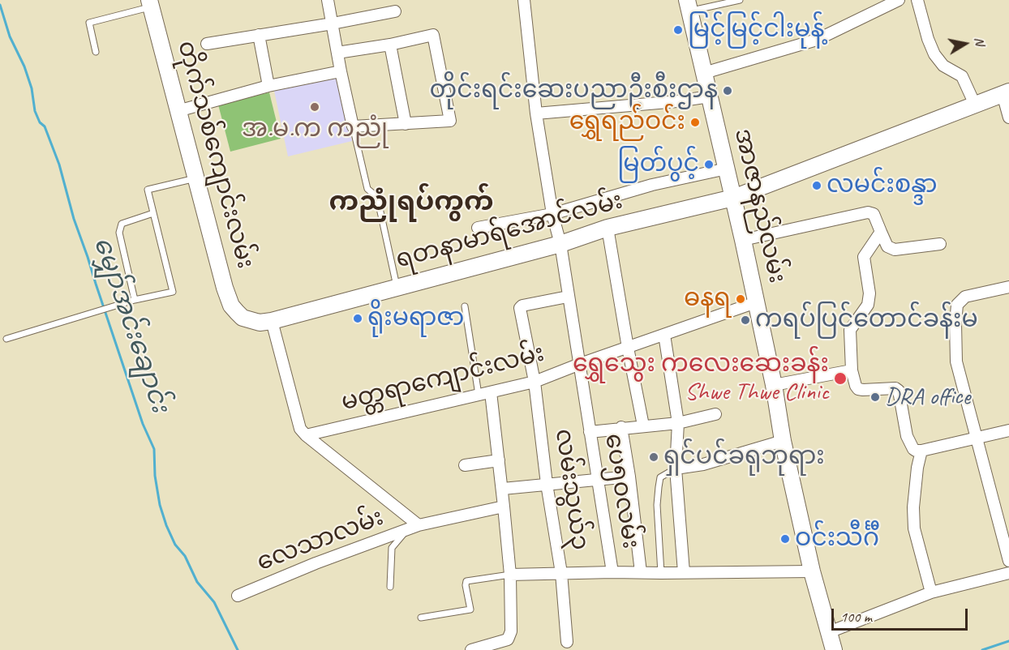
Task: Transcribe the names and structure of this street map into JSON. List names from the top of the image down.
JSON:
{
  "streets": {
    "street": [
      "တိုက်သစ်ကျောင်းလမ်း",
      "အာဇာနည်လမ်း",
      "ရတနာမာရ်အောင်လမ်း",
      "မတ္တရာကျောင်းလမ်း",
      "လမ်းသွယ်၃",
      "ပေ၅၀လမ်း",
      "လေသာလမ်း"
    ]
  },
  "crossings": [
    ["တိုက်သစ်ကျောင်းလမ်း", "ရတနာမာရ်အောင်လမ်း"],
    ["အာဇာနည်လမ်း", "ရတနာမာရ်အောင်လမ်း"],
    ["အာဇာနည်လမ်း", "မတ္တရာကျောင်းလမ်း"],
    ["ရတနာမာရ်အောင်လမ်း", "ပေ၅၀လမ်း"],
    ["မတ္တရာကျောင်းလမ်း", "လမ်းသွယ်၃"],
    ["မတ္တရာကျောင်းလမ်း", "ပေ၅၀လမ်း"],
    ["လမ်းသွယ်၃", "ပေ၅၀လမ်း"]
  ],
  "districts": ["ကညုံရပ်ကွက်"],
  "water": ["မျှော်အင်းချောင်း"],
  "places": [
    "မြင့်မြင့်ငါးမုန့်",
    "တိုင်းရင်းဆေးပညာဦးစီးဌာန",
    "အ.မ.က ကညုံ",
    "ရွှေရည်ဝင်း",
    "မြတ်ပွင့်",
    "လမင်းစန္ဒာ",
    "ဓနရ",
    "ရိုးမရာဇာ",
    "ကရပ်ပြင်တောင်ခန်းမ",
    "ရွှေသွေး ကလေးဆေးခန်း Shwe Thwe Clinic",
    "DRA office",
    "ရှင်ပင်ခရုဘုရား",
    "ဝင်းသီင်္ဂီ"
  ],
  "scale_bar": "100 m",
  "north": "right"
}
